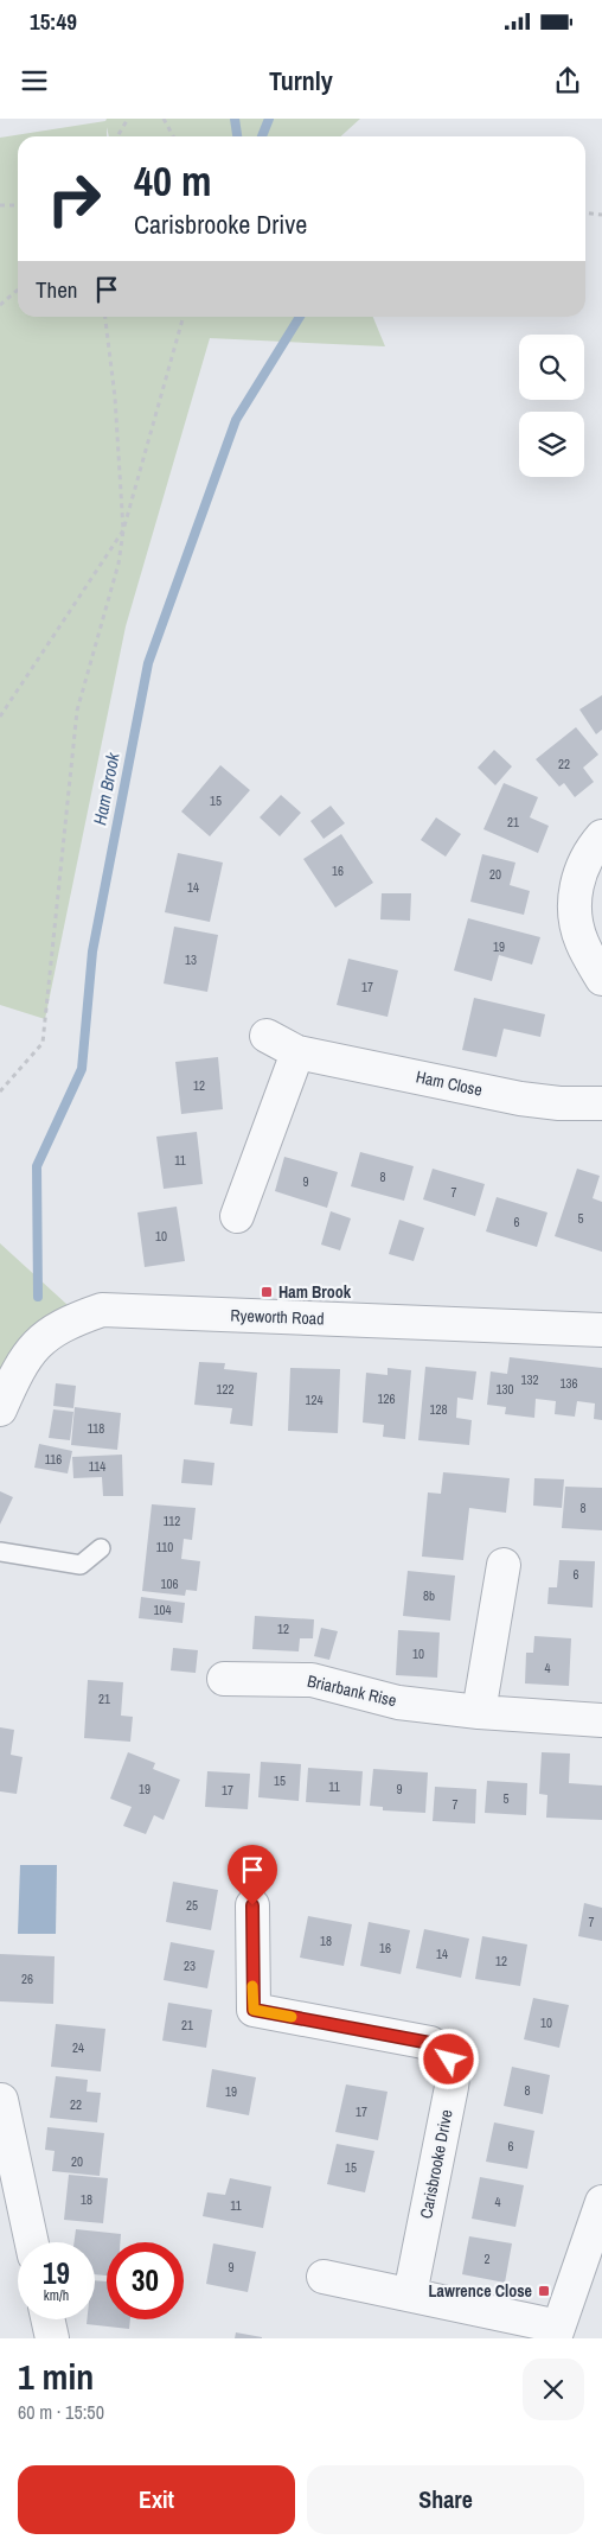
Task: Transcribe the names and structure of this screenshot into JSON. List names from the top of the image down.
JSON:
{
  "streets": {
    "street": [
      "Ham Close",
      "Ryeworth Road",
      "Briarbank Rise",
      "Carisbrooke Drive"
    ]
  },
  "water": ["Ham Brook"],
  "places": {
    "transit": ["Ham Brook", "Lawrence Close"]
  },
  "house_numbers": [
    "22",
    "15",
    "21",
    "16",
    "20",
    "14",
    "19",
    "13",
    "17",
    "12",
    "11",
    "8",
    "9",
    "7",
    "5",
    "6",
    "10",
    "132",
    "136",
    "122",
    "130",
    "126",
    "124",
    "128",
    "118",
    "116",
    "114",
    "8",
    "112",
    "110",
    "6",
    "106",
    "8b",
    "104",
    "12",
    "10",
    "4",
    "21",
    "15",
    "11",
    "19",
    "9",
    "17",
    "5",
    "7",
    "25",
    "7",
    "18",
    "16",
    "14",
    "12",
    "23",
    "26",
    "10",
    "21",
    "24",
    "8",
    "19",
    "22",
    "17",
    "6",
    "20",
    "15",
    "18",
    "4",
    "11",
    "2",
    "9"
  ],
  "page": {
    "status": "15:49",
    "header": "Turnly",
    "turn": ["40 m", "Carisbrooke Drive"],
    "then": "Then",
    "speed": "19 km/h",
    "limit": "30",
    "heading": ["1 min", "60 m · 15:50"],
    "buttons": ["Exit", "Share"]
  }
}
